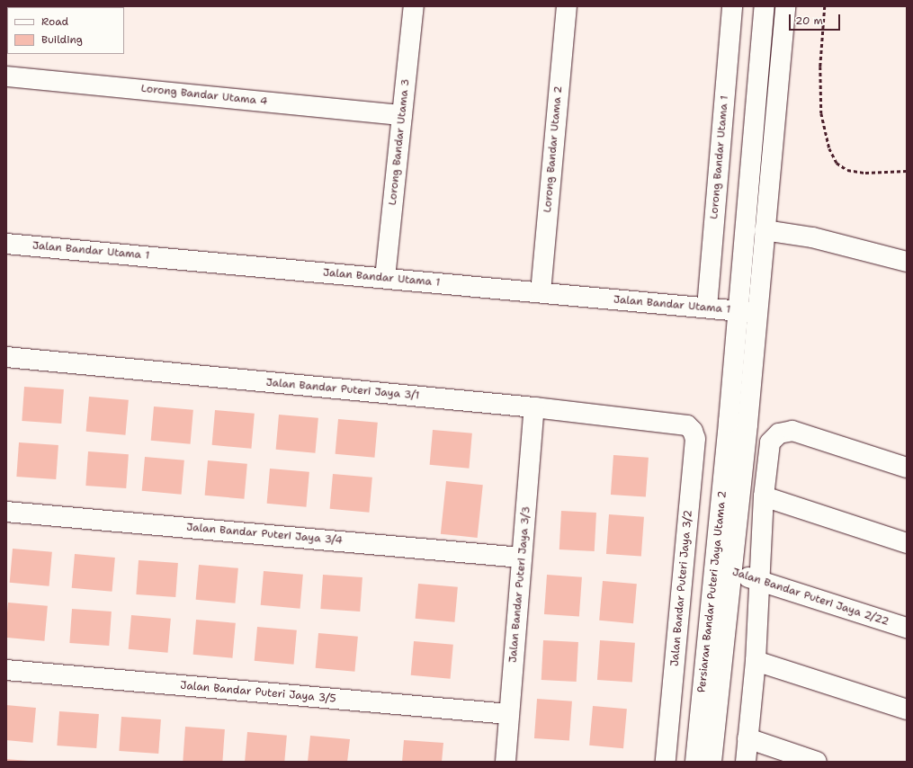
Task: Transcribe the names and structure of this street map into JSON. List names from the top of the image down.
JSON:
{
  "streets": {
    "street": [
      "Lorong Bandar Utama 4",
      "Lorong Bandar Utama 3",
      "Lorong Bandar Utama 2",
      "Lorong Bandar Utama 1",
      "Jalan Bandar Utama 1",
      "Jalan Bandar Puteri Jaya 3/1",
      "Jalan Bandar Puteri Jaya 3/4",
      "Jalan Bandar Puteri Jaya 3/3",
      "Jalan Bandar Puteri Jaya 3/2",
      "Persiaran Bandar Puteri Jaya Utama 2",
      "Jalan Bandar Puteri Jaya 2/22",
      "Jalan Bandar Puteri Jaya 3/5"
    ]
  },
  "crossings": [
    ["Lorong Bandar Utama 4", "Lorong Bandar Utama 3"],
    ["Lorong Bandar Utama 3", "Jalan Bandar Utama 1"],
    ["Lorong Bandar Utama 2", "Jalan Bandar Utama 1"],
    ["Lorong Bandar Utama 1", "Jalan Bandar Utama 1"],
    ["Jalan Bandar Utama 1", "Persiaran Bandar Puteri Jaya Utama 2"],
    ["Jalan Bandar Puteri Jaya 3/1", "Jalan Bandar Puteri Jaya 3/3"],
    ["Jalan Bandar Puteri Jaya 3/1", "Jalan Bandar Puteri Jaya 3/2"],
    ["Jalan Bandar Puteri Jaya 3/4", "Jalan Bandar Puteri Jaya 3/3"],
    ["Jalan Bandar Puteri Jaya 3/3", "Jalan Bandar Puteri Jaya 3/5"],
    ["Persiaran Bandar Puteri Jaya Utama 2", "Jalan Bandar Puteri Jaya 2/22"]
  ],
  "legend": ["Road", "Building"],
  "scale_bar": "20 m"
}
